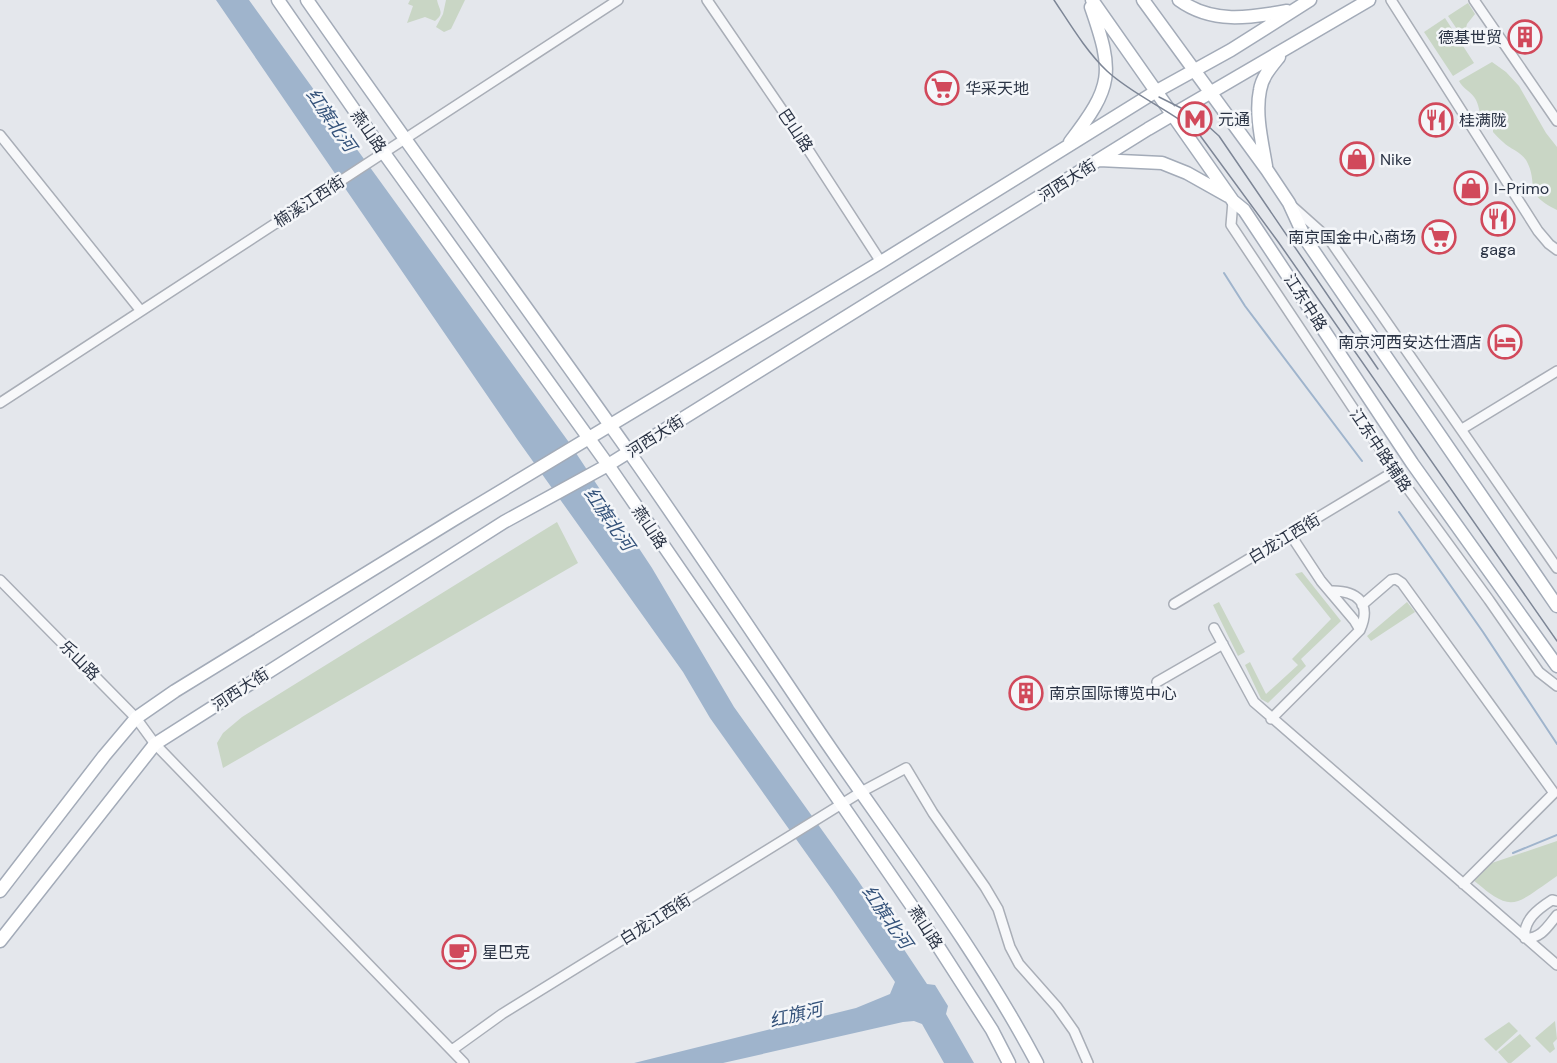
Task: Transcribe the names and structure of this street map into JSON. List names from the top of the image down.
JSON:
{
  "streets": {
    "main road": ["燕山路", "河西大街", "江东中路"],
    "street": [
      "巴山路",
      "楠溪江西街",
      "江东中路辅路",
      "白龙江西街",
      "乐山路"
    ]
  },
  "crossings": [
    ["巴山路", "河西大街"],
    ["燕山路", "河西大街"],
    ["燕山路", "楠溪江西街"],
    ["燕山路", "白龙江西街"],
    ["河西大街", "江东中路"],
    ["河西大街", "乐山路"],
    ["江东中路", "江东中路辅路"],
    ["江东中路辅路", "白龙江西街"],
    ["白龙江西街", "乐山路"]
  ],
  "water": ["红旗北河", "红旗河"],
  "places": {
    "building": ["德基世贸", "南京国际博览中心"],
    "supermarket": ["华采天地", "南京国金中心商场"],
    "metro station": ["元通"],
    "restaurant": ["桂满陇", "gaga"],
    "shop": ["Nike", "I-Primo"],
    "hotel": ["南京河西安达仕酒店"],
    "cafe": ["星巴克"]
  }
}
